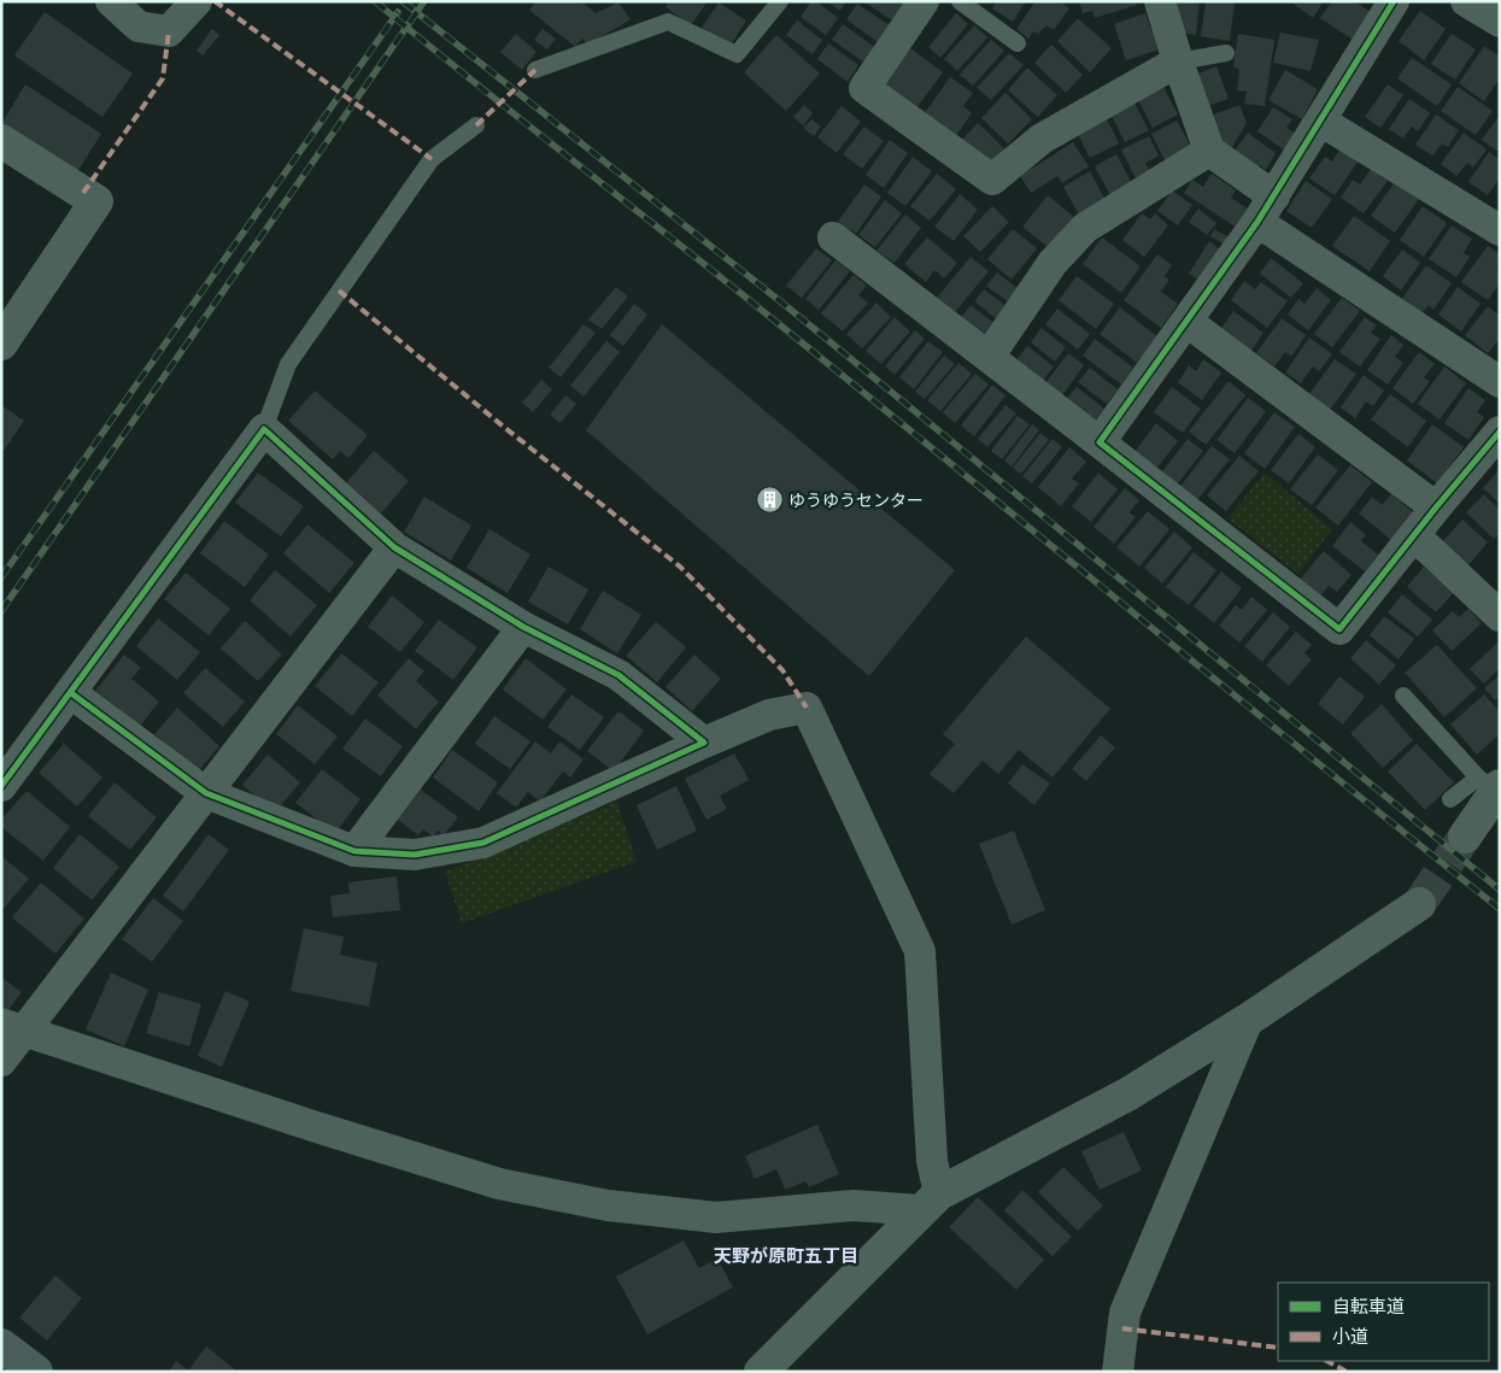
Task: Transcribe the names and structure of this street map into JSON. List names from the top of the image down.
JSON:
{
  "districts": ["天野が原町五丁目"],
  "places": {
    "building": ["ゆうゆうセンター"]
  },
  "legend": ["自転車道", "小道"]
}
